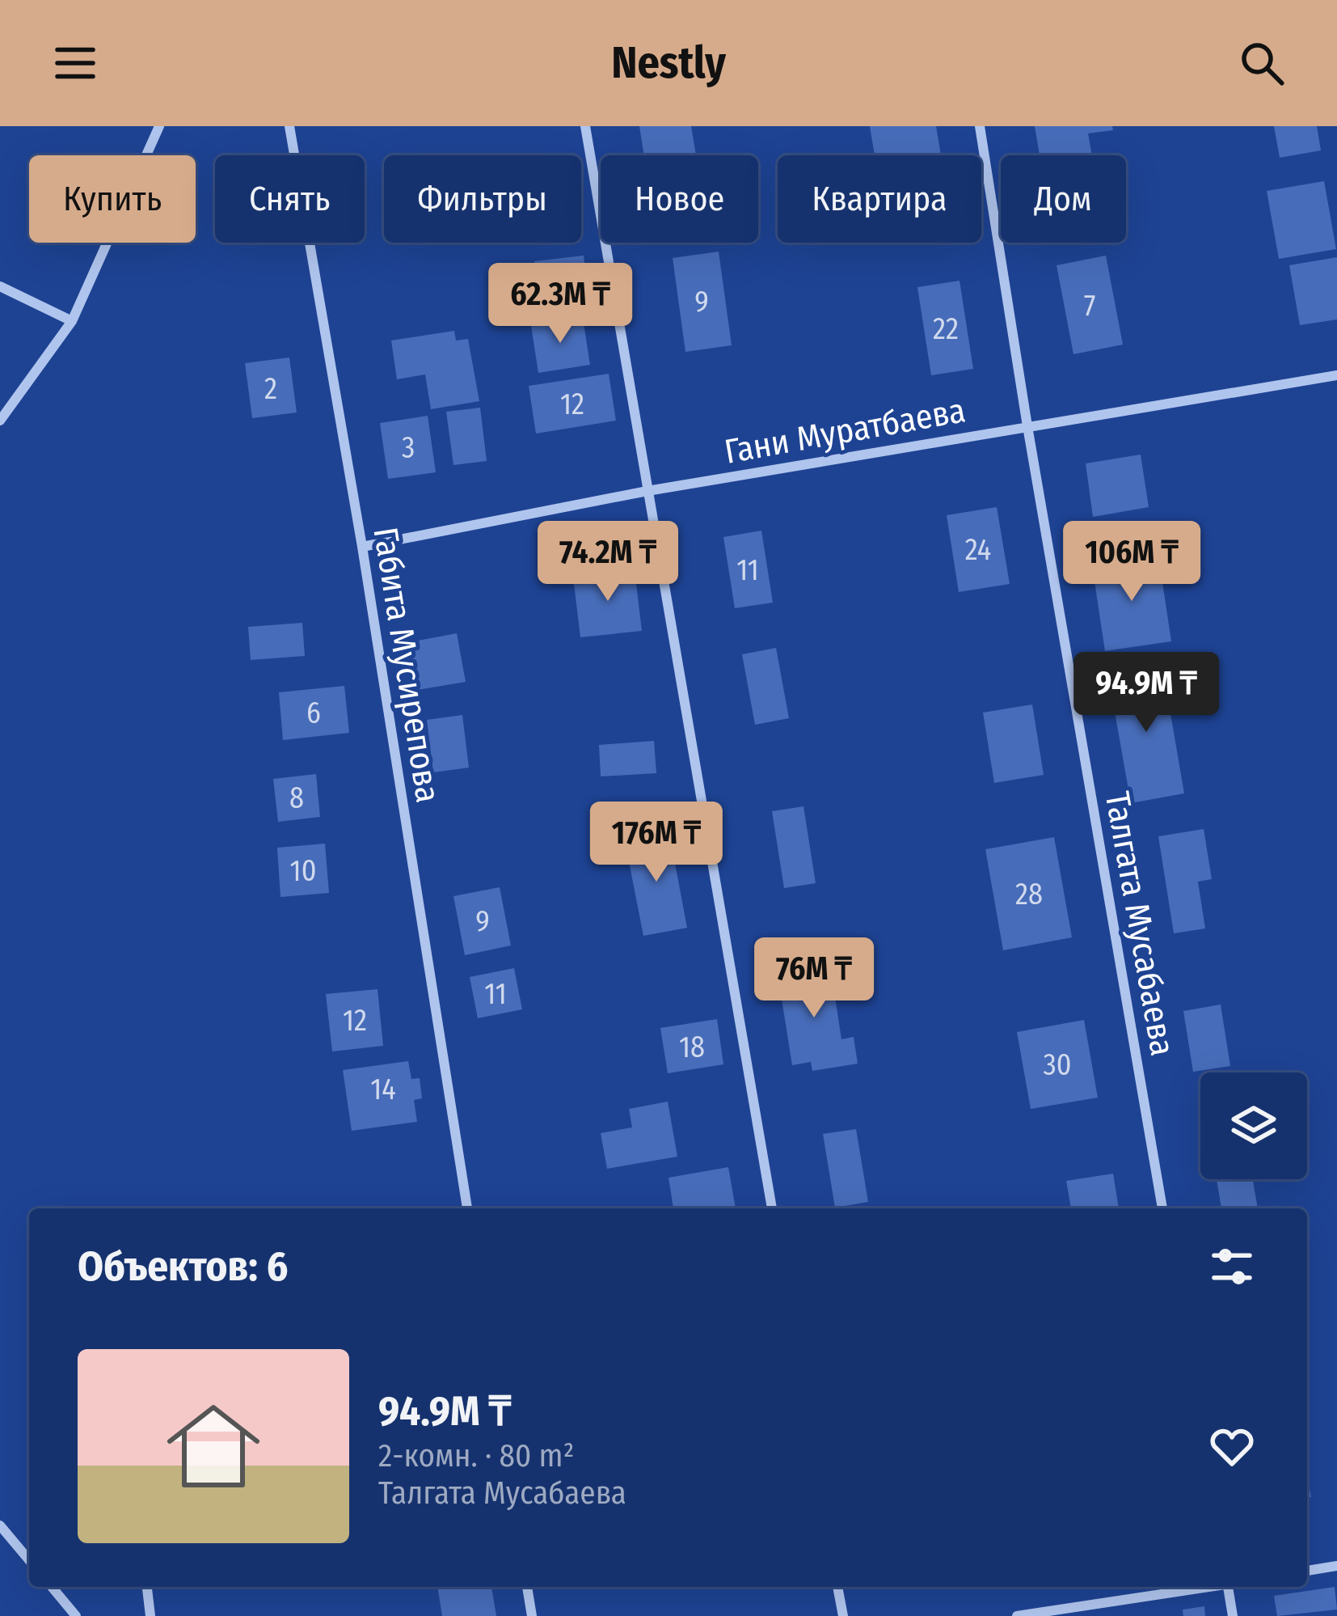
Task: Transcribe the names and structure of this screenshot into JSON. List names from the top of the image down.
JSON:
{
  "streets": {
    "street": ["Гани Муратбаева", "Габита Мусирепова", "Талгата Мусабаева"]
  },
  "crossings": [
    ["Гани Муратбаева", "Габита Мусирепова"],
    ["Гани Муратбаева", "Талгата Мусабаева"]
  ],
  "house_numbers": [
    "9",
    "7",
    "22",
    "2",
    "12",
    "3",
    "24",
    "11",
    "6",
    "8",
    "10",
    "28",
    "9",
    "11",
    "12",
    "18",
    "30",
    "14"
  ],
  "page": {
    "header": "Nestly",
    "chip": [
      "Купить",
      "Снять",
      "Фильтры",
      "Новое",
      "Квартира",
      "Дом"
    ],
    "price": [
      "62.3M ₸",
      "74.2M ₸",
      "106M ₸",
      "94.9M ₸",
      "176M ₸",
      "76M ₸"
    ],
    "heading": "Объектов: 6",
    "list": [
      {
        "name": "94.9M ₸",
        "note": "2-комн. · 80 m² · Талгата Мусабаева"
      }
    ]
  }
}
